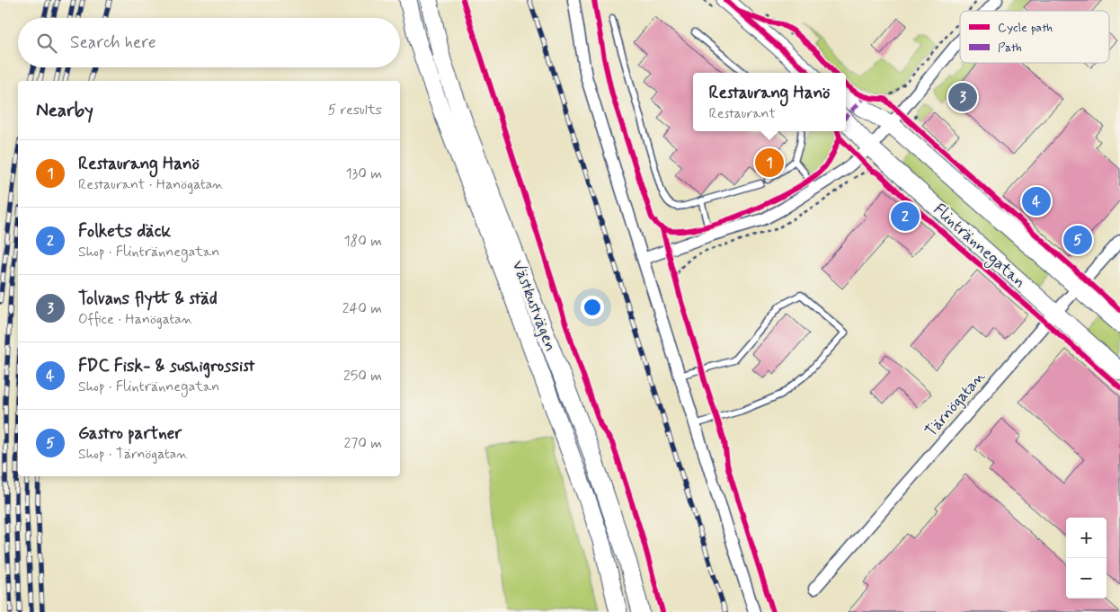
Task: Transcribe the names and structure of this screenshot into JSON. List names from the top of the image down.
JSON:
{
  "streets": {
    "main road": ["Flintrännegatan", "Västkustvägen"],
    "street": ["Tärnögatan"]
  },
  "crossings": [
    ["Flintrännegatan", "Tärnögatan"]
  ],
  "legend": ["Cycle path", "Path"],
  "page": {
    "search": "Search here",
    "popup": ["Restaurang Hanö", "Restaurant"],
    "pins": [
      "3",
      "1",
      "4",
      "2",
      "5"
    ],
    "heading": ["Nearby", "5 results"],
    "list": [
      {
        "mark": "1",
        "name": "Restaurang Hanö",
        "note": "Restaurant · Hanögatan",
        "value": "130 m"
      },
      {
        "mark": "2",
        "name": "Folkets däck",
        "note": "Shop · Flintrännegatan",
        "value": "180 m"
      },
      {
        "mark": "3",
        "name": "Tolvans flytt & städ",
        "note": "Office · Hanögatan",
        "value": "240 m"
      },
      {
        "mark": "4",
        "name": "FDC Fisk- & sushigrossist",
        "note": "Shop · Flintrännegatan",
        "value": "250 m"
      },
      {
        "mark": "5",
        "name": "Gastro partner",
        "note": "Shop · Tärnögatan",
        "value": "270 m"
      }
    ],
    "map_buttons": ["+", "−"]
  }
}
